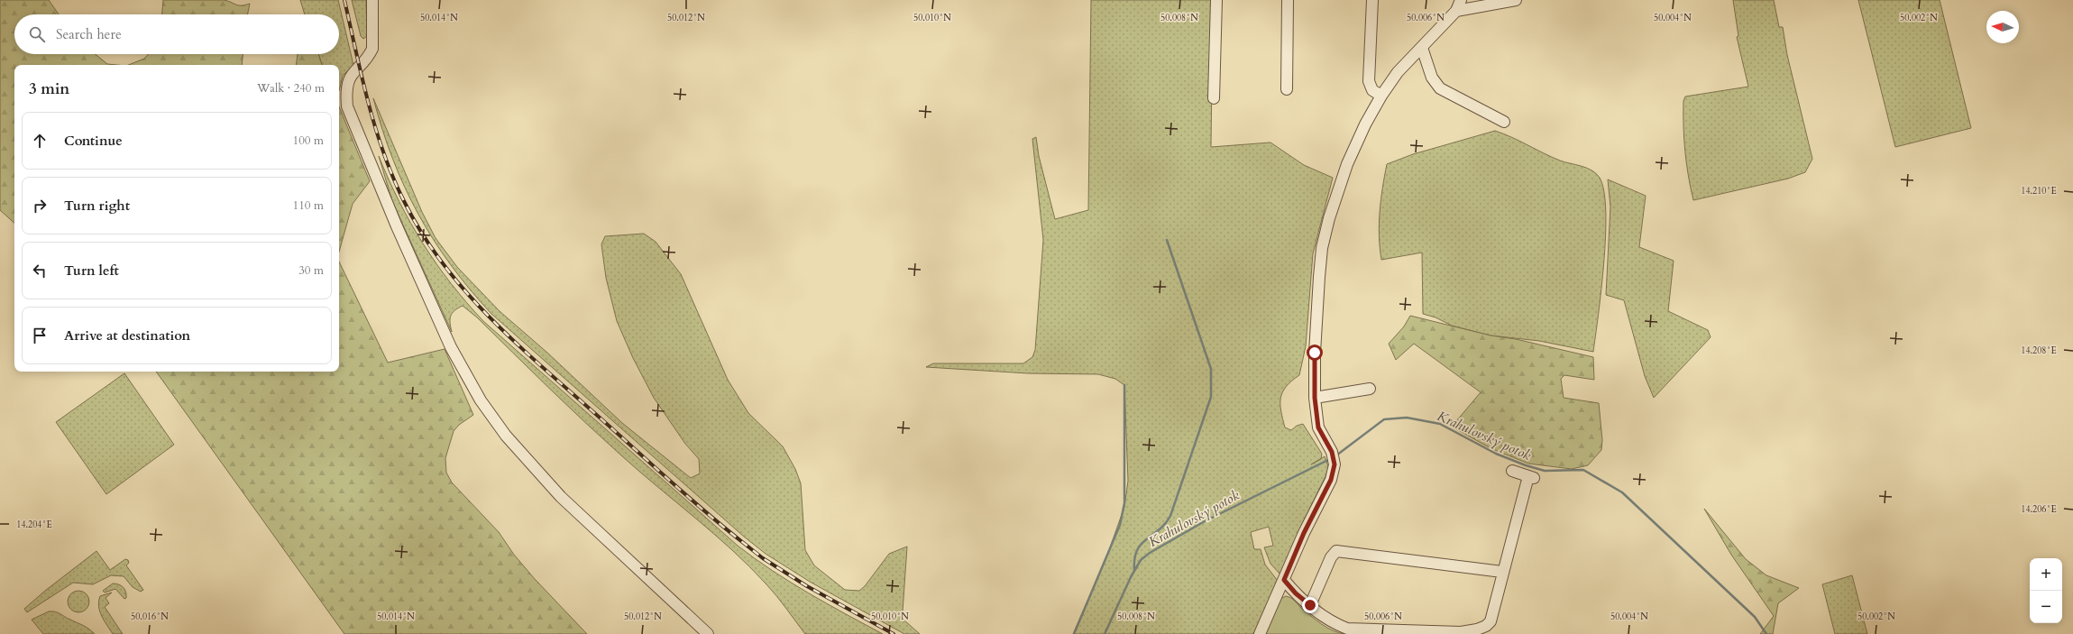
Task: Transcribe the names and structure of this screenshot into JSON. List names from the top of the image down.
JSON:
{
  "water": ["Krahulovský potok"],
  "north": "left",
  "page": {
    "search": "Search here",
    "heading": ["3 min", "Walk · 240 m"],
    "list": [
      ["Continue", "100 m"],
      ["Turn right", "110 m"],
      ["Turn left", "30 m"],
      "Arrive at destination"
    ],
    "map_buttons": ["+", "−"]
  },
  "coordinates": [
    "50.014°N",
    "50.012°N",
    "50.010°N",
    "50.008°N",
    "50.006°N",
    "50.004°N",
    "50.002°N",
    "14.210°E",
    "14.208°E",
    "14.206°E",
    "14.204°E",
    "50.016°N"
  ]
}
